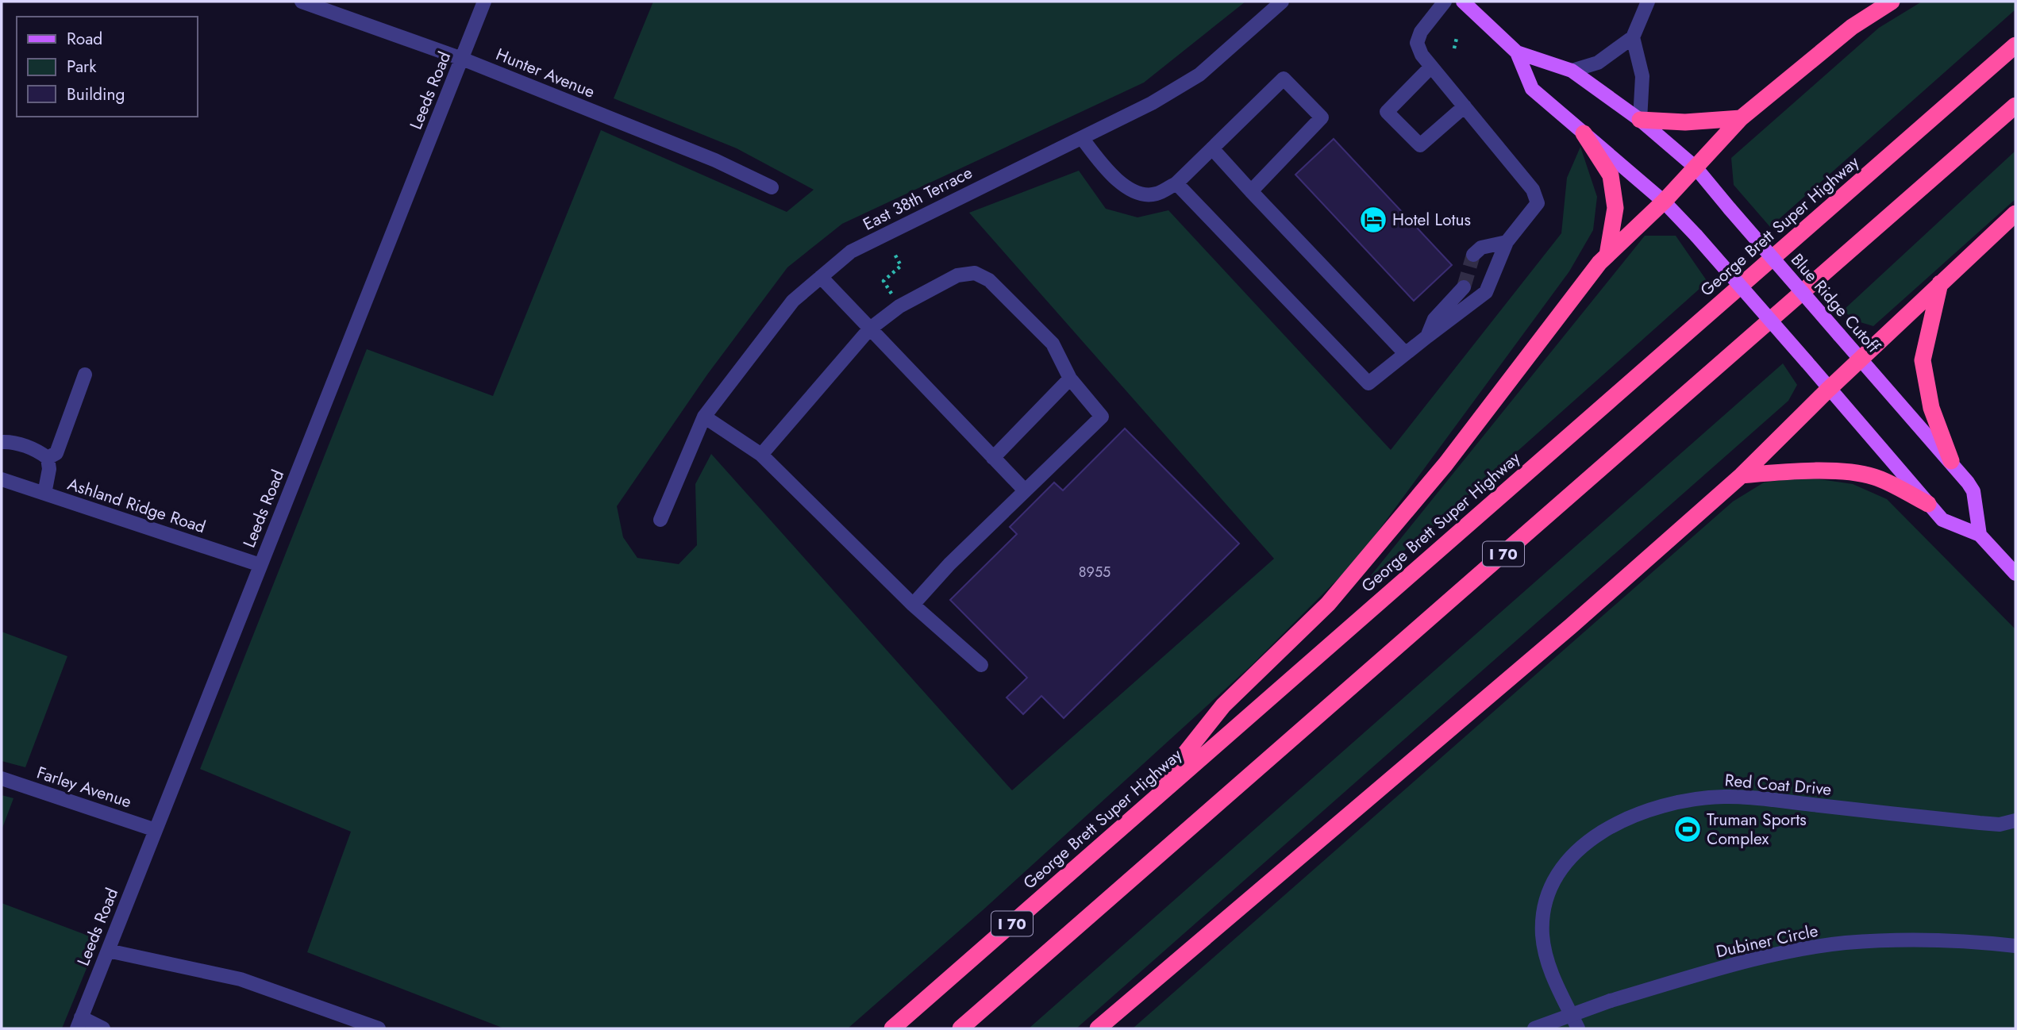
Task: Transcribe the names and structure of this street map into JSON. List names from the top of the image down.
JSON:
{
  "streets": {
    "highway": ["George Brett Super Highway", "I 70"],
    "main road": ["Blue Ridge Cutoff"],
    "street": [
      "Hunter Avenue",
      "Leeds Road",
      "East 38th Terrace",
      "Ashland Ridge Road",
      "Red Coat Drive",
      "Farley Avenue",
      "Dubiner Circle"
    ]
  },
  "crossings": [
    ["Hunter Avenue", "Leeds Road"],
    ["Leeds Road", "Ashland Ridge Road"],
    ["Leeds Road", "Farley Avenue"]
  ],
  "places": {
    "hotel": ["Hotel Lotus"],
    "sports": ["Truman Sports Complex"]
  },
  "house_numbers": ["8955"],
  "legend": ["Road", "Park", "Building"]
}
